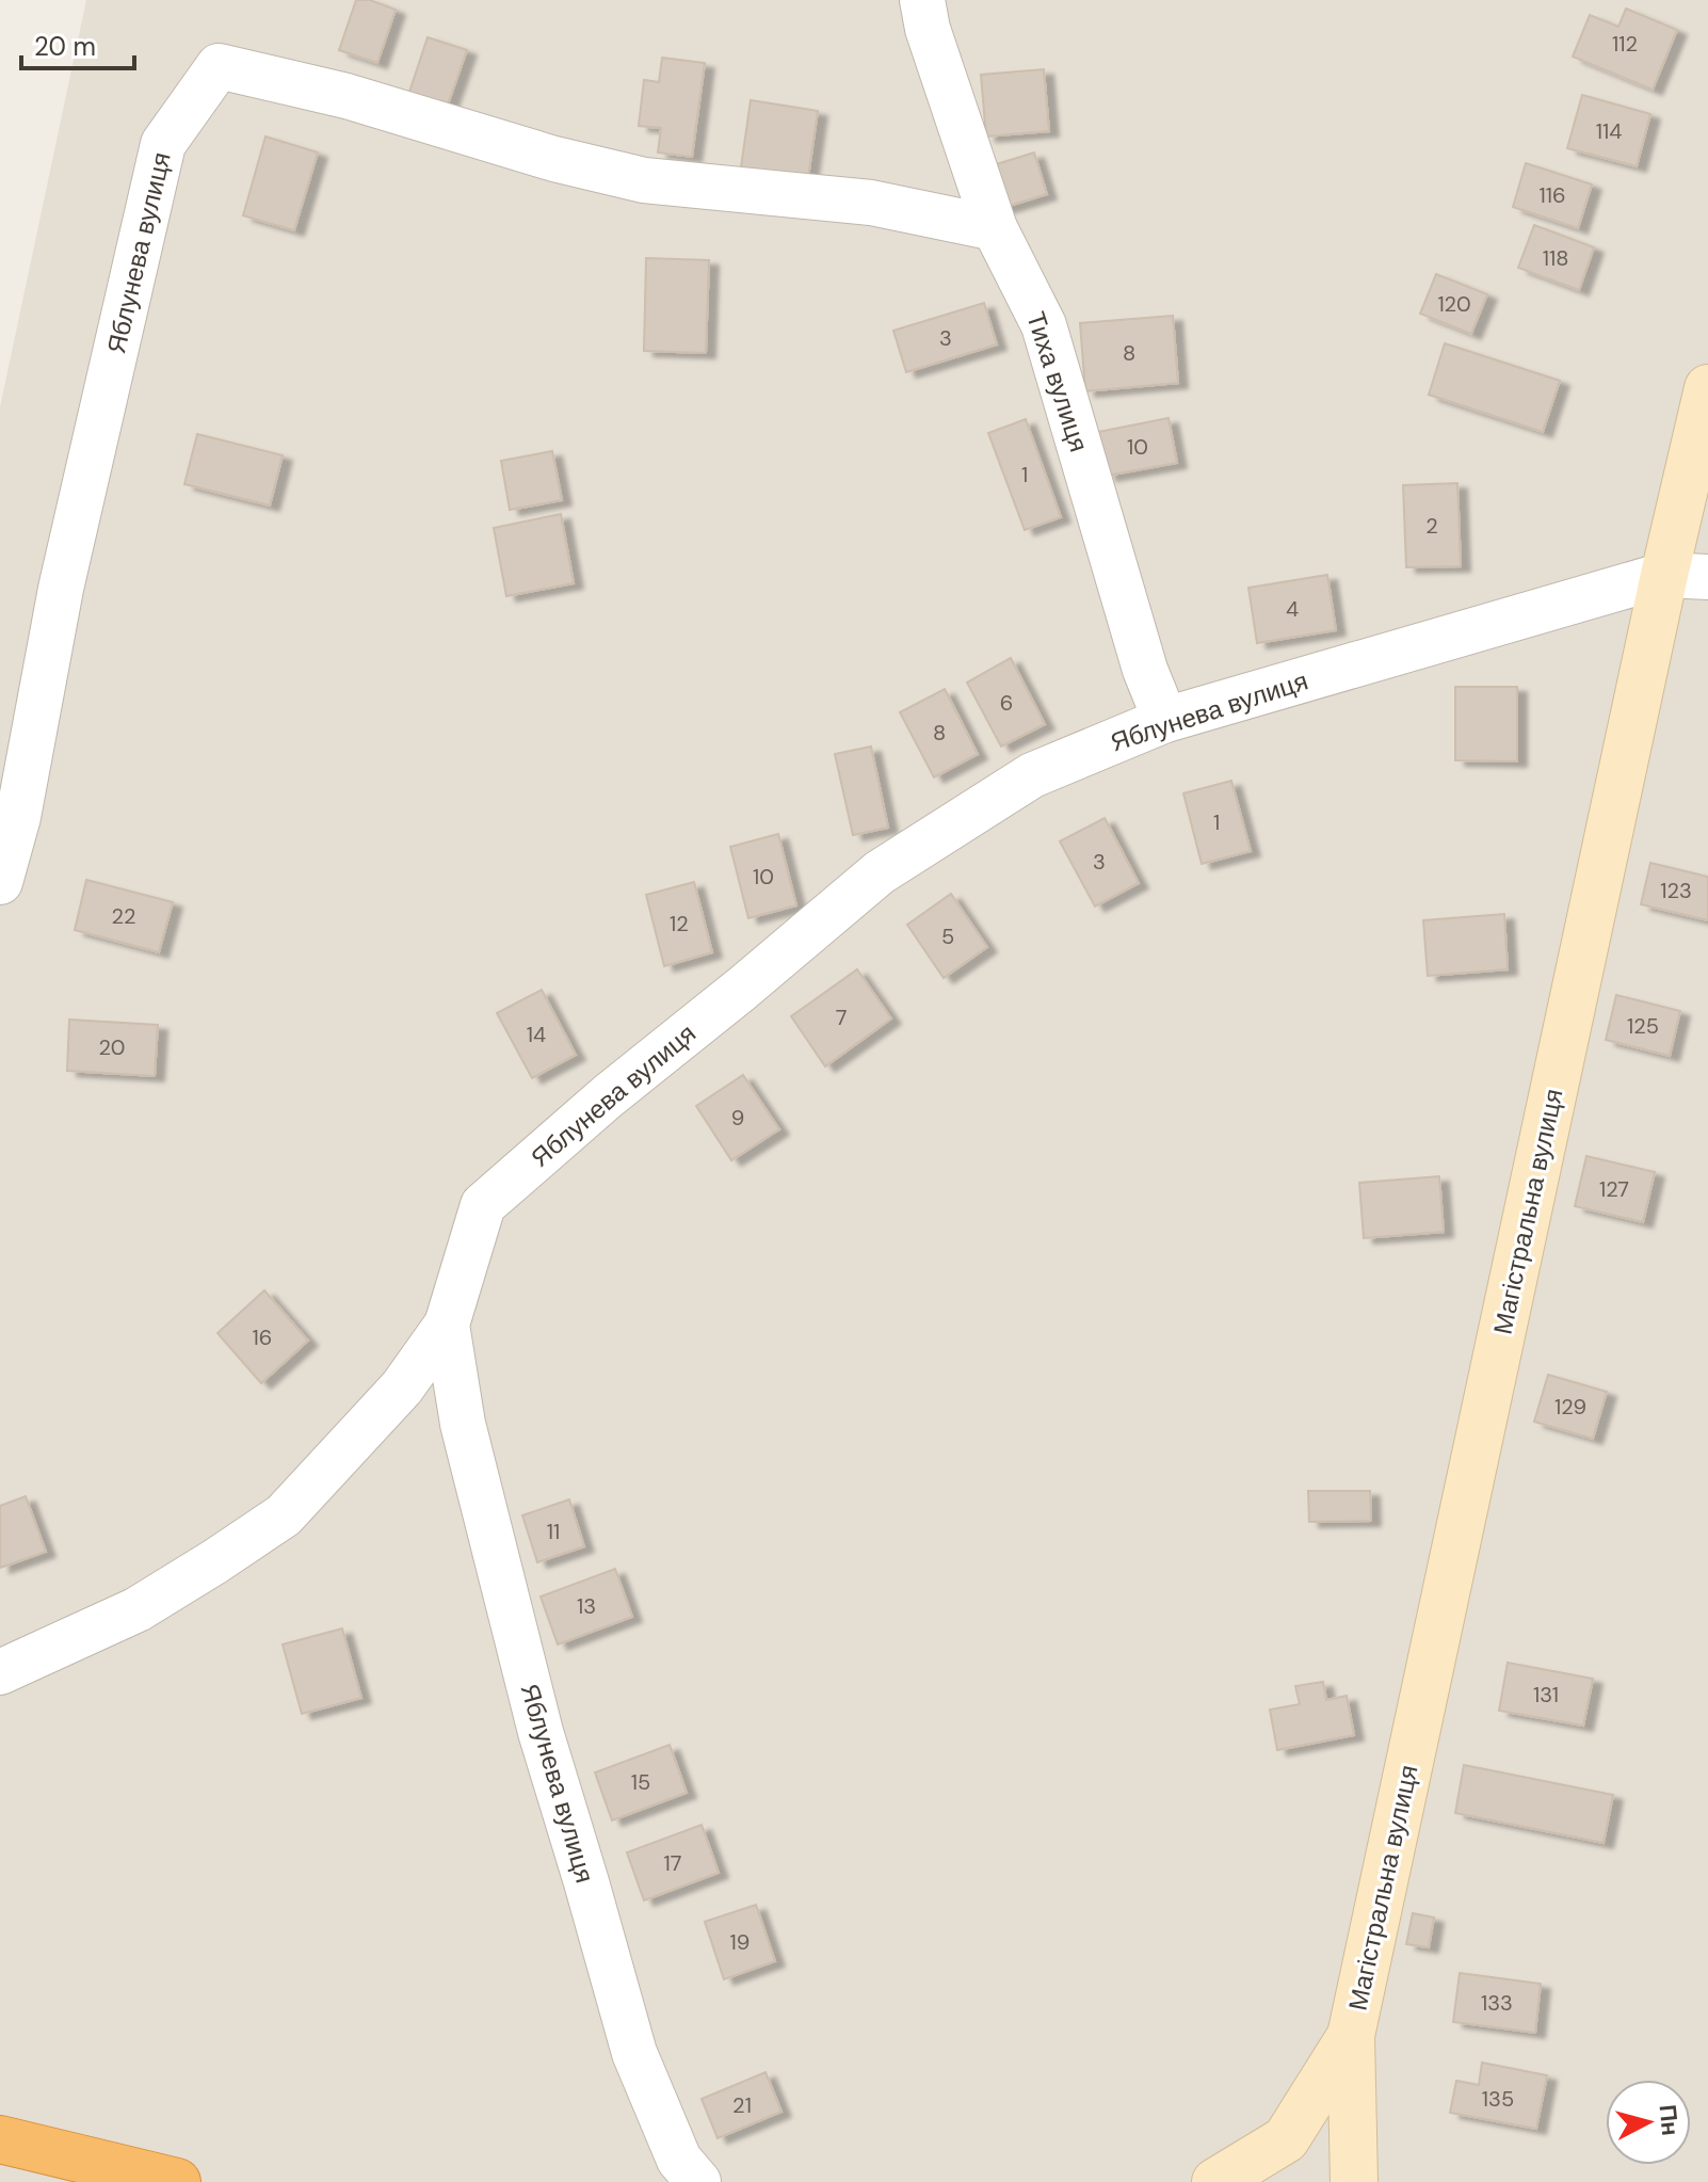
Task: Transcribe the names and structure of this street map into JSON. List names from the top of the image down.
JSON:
{
  "streets": {
    "main road": ["Магістральна вулиця"],
    "street": ["Яблунева вулиця", "Тиха вулиця"]
  },
  "crossings": [
    ["Яблунева вулиця", "Тиха вулиця"],
    ["Яблунева вулиця", "Магістральна вулиця"]
  ],
  "house_numbers": [
    "112",
    "114",
    "116",
    "118",
    "120",
    "3",
    "8",
    "10",
    "1",
    "2",
    "4",
    "6",
    "8",
    "1",
    "3",
    "10",
    "123",
    "22",
    "12",
    "5",
    "7",
    "125",
    "14",
    "20",
    "9",
    "127",
    "16",
    "129",
    "11",
    "13",
    "131",
    "15",
    "17",
    "19",
    "133",
    "135",
    "21"
  ],
  "scale_bar": "20 m",
  "north": "right"
}
